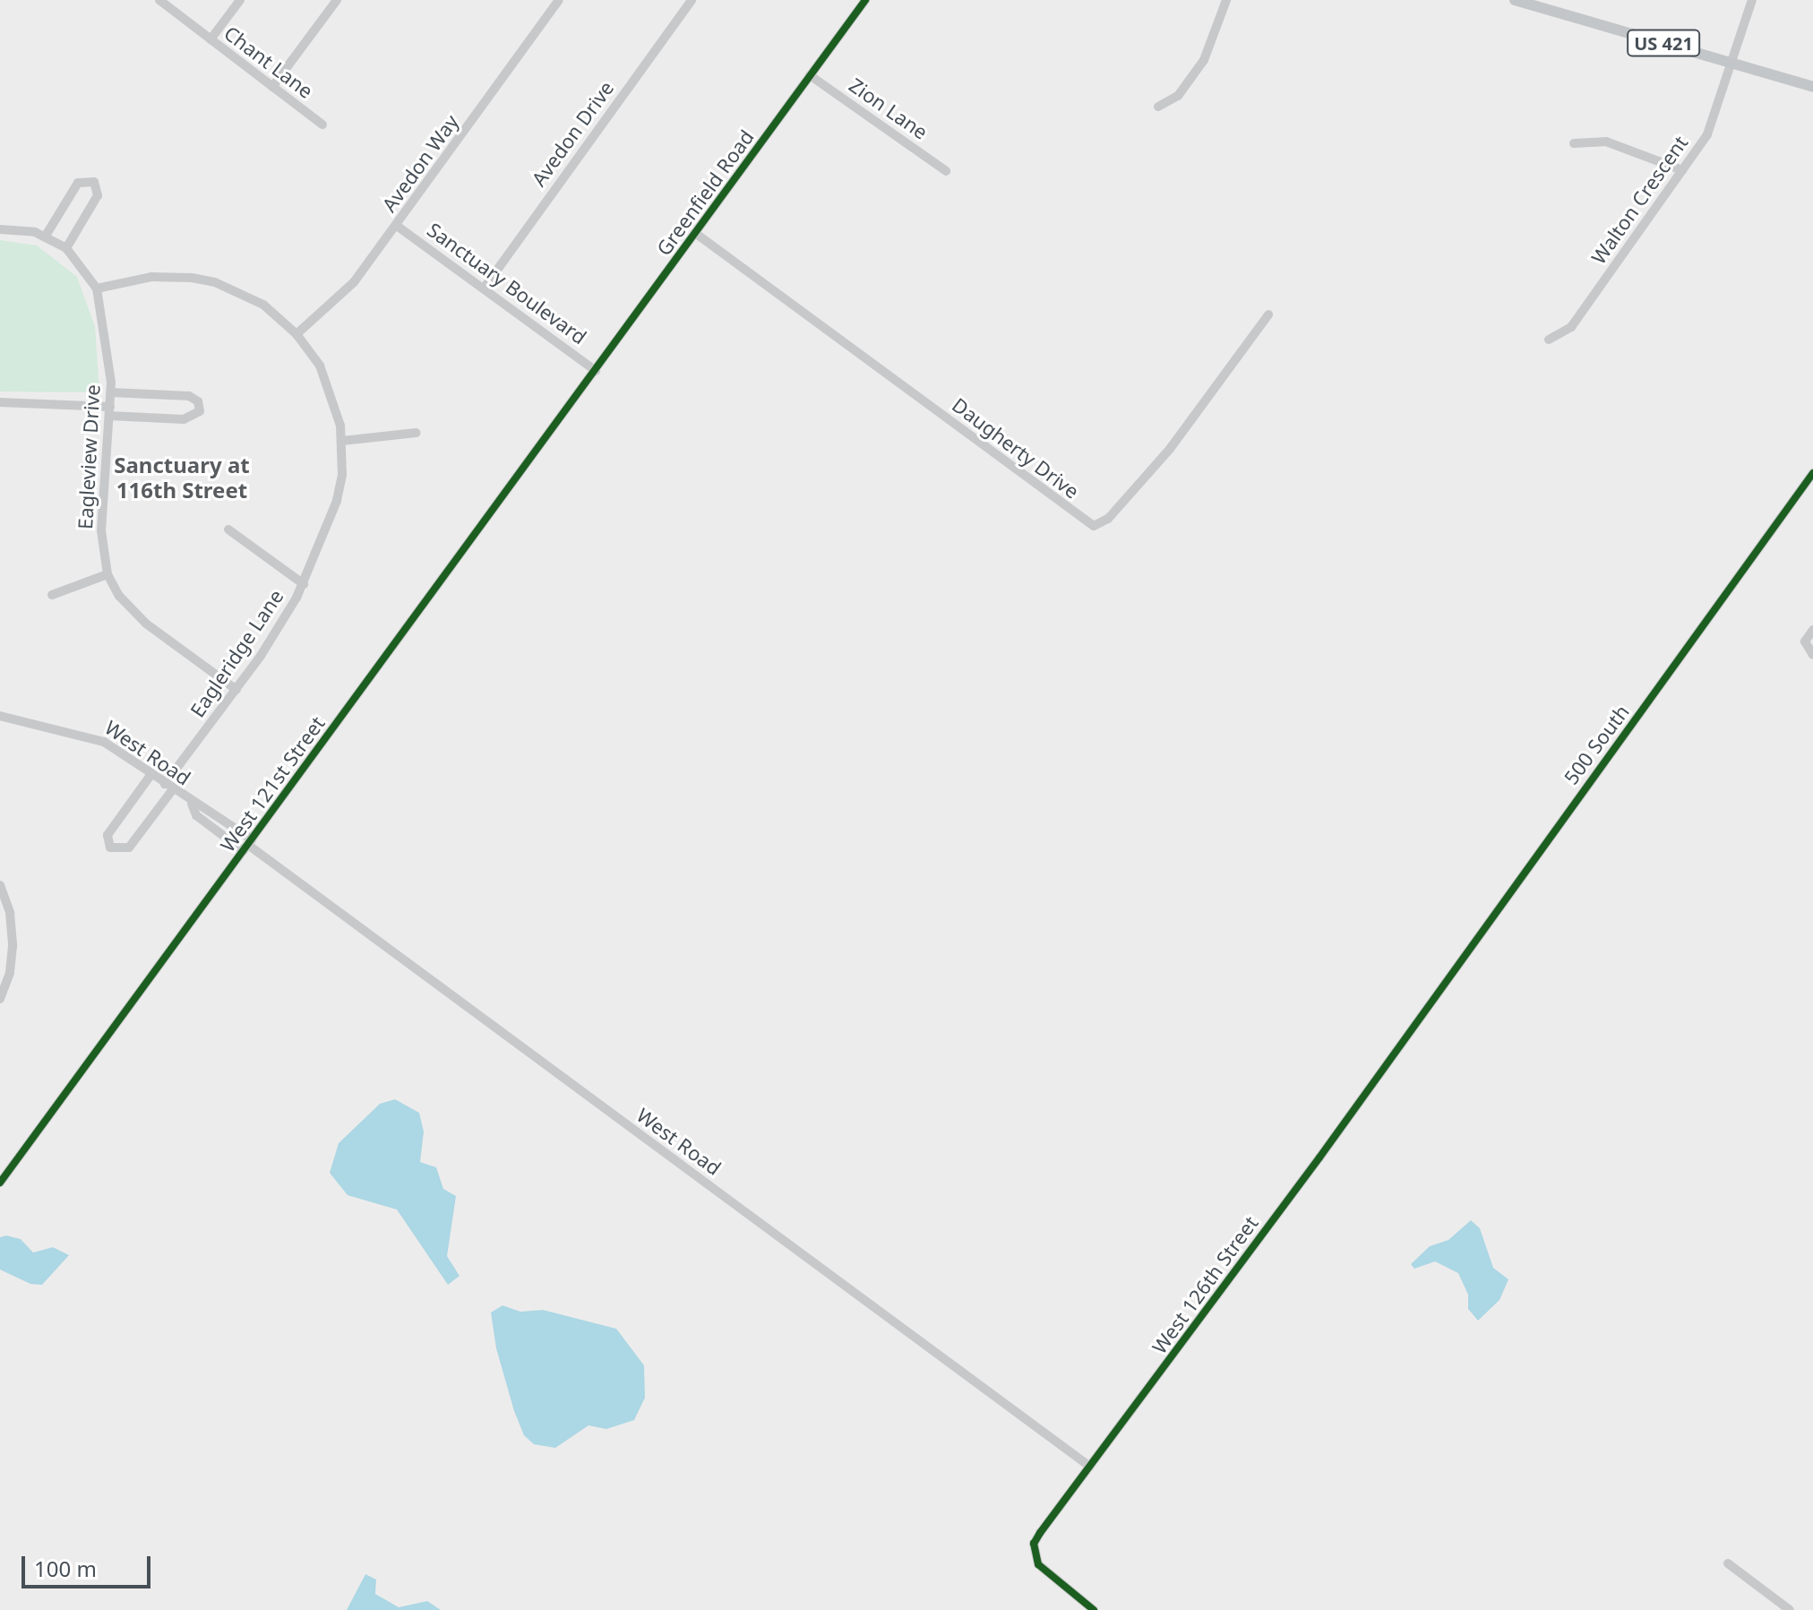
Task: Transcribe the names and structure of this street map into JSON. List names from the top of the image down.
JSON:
{
  "streets": {
    "main road": ["US 421"],
    "street": [
      "Chant Lane",
      "Zion Lane",
      "Avedon Drive",
      "Avedon Way",
      "Greenfield Road",
      "Walton Crescent",
      "Sanctuary Boulevard",
      "Daugherty Drive",
      "Eagleview Drive",
      "Eagleridge Lane",
      "500 South",
      "West Road",
      "West 121st Street",
      "West 126th Street"
    ]
  },
  "crossings": [
    ["US 421", "Walton Crescent"],
    ["Zion Lane", "Greenfield Road"],
    ["Avedon Drive", "Sanctuary Boulevard"],
    ["Avedon Way", "Sanctuary Boulevard"],
    ["Avedon Way", "Eagleridge Lane"],
    ["Greenfield Road", "Sanctuary Boulevard"],
    ["Greenfield Road", "Daugherty Drive"],
    ["Greenfield Road", "West 121st Street"],
    ["Eagleview Drive", "Eagleridge Lane"],
    ["Eagleridge Lane", "West Road"],
    ["500 South", "West 126th Street"],
    ["West Road", "West 121st Street"],
    ["West Road", "West 126th Street"]
  ],
  "districts": ["Sanctuary at 116th Street"],
  "scale_bar": "100 m"
}
